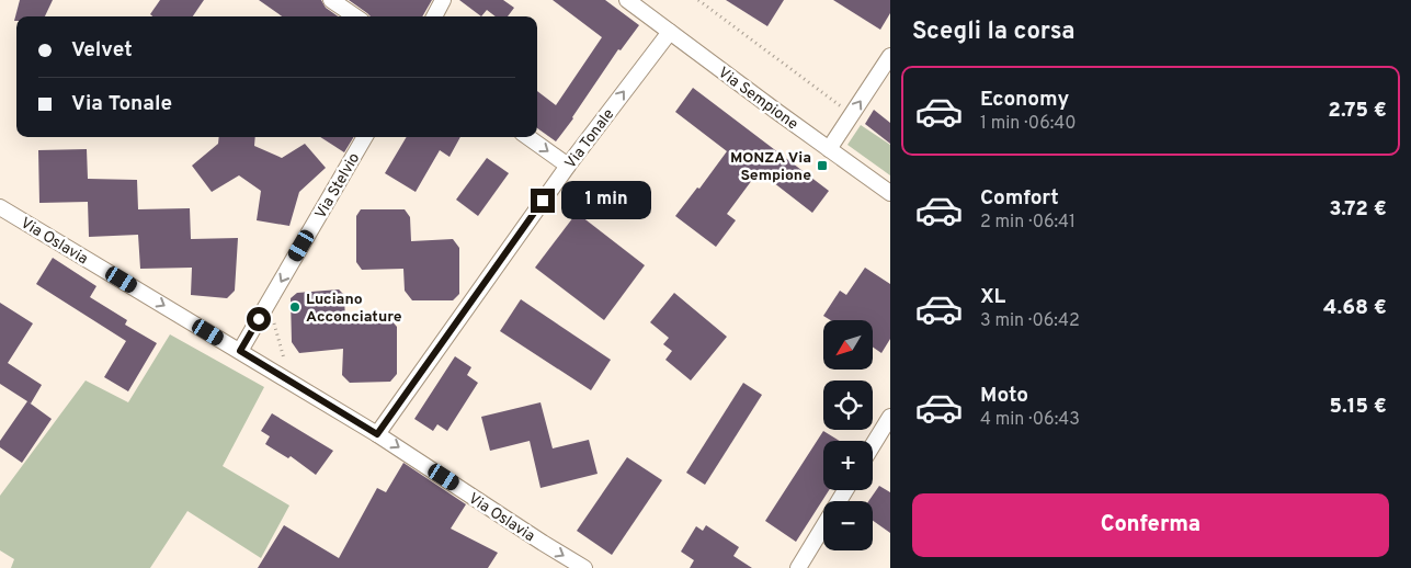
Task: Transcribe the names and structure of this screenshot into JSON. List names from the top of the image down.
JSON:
{
  "streets": {
    "street": [
      "Via Sempione",
      "Via Tonale",
      "Via Stelvio",
      "Via Oslavia"
    ]
  },
  "crossings": [
    ["Via Sempione", "Via Tonale"],
    ["Via Tonale", "Via Oslavia"],
    ["Via Stelvio", "Via Oslavia"]
  ],
  "one_way": ["Via Stelvio", "Via Oslavia"],
  "places": {
    "transit": ["MONZA Via Sempione"],
    "other": ["Luciano Acconciature"]
  },
  "north": "bottom left",
  "page": {
    "heading": "Scegli la corsa",
    "banner": ["Velvet", "Via Tonale"],
    "list": [
      {
        "name": "Economy",
        "note": "1 min · 06:40",
        "value": "2.75 €"
      },
      {
        "name": "Comfort",
        "note": "2 min · 06:41",
        "value": "3.72 €"
      },
      {
        "name": "XL",
        "note": "3 min · 06:42",
        "value": "4.68 €"
      },
      {
        "name": "Moto",
        "note": "4 min · 06:43",
        "value": "5.15 €"
      }
    ],
    "bubble": "1 min",
    "map_buttons": ["+", "−"],
    "buttons": "Conferma"
  }
}
